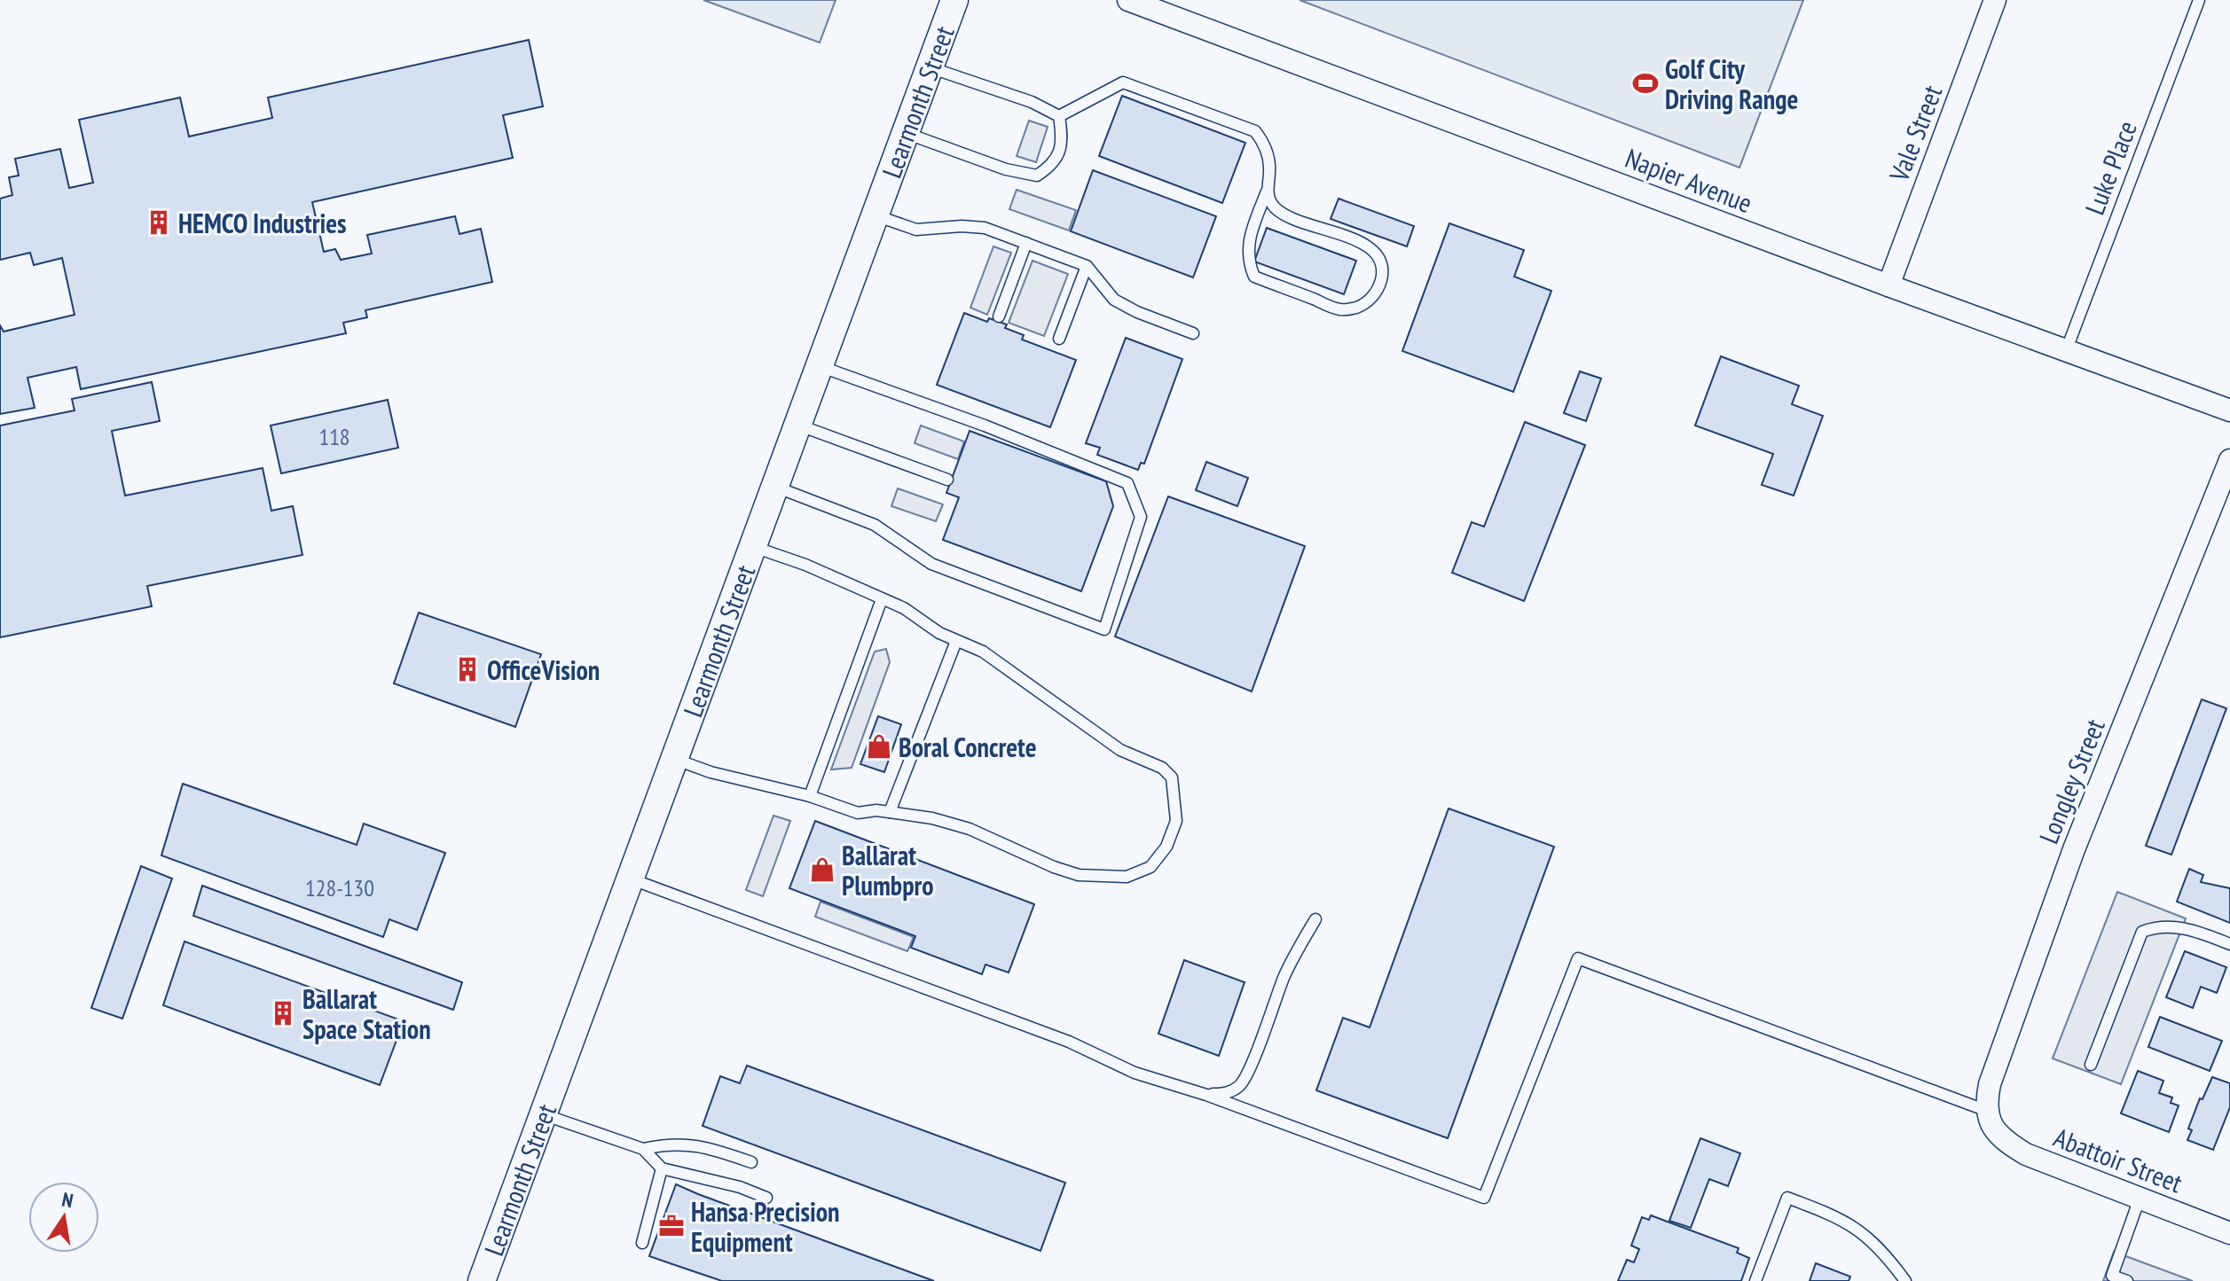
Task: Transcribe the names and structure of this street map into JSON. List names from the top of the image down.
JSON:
{
  "streets": {
    "street": [
      "Learmonth Street",
      "Vale Street",
      "Napier Avenue",
      "Longley Street",
      "Abattoir Street"
    ],
    "lane": ["Luke Place"]
  },
  "crossings": [
    ["Vale Street", "Napier Avenue"],
    ["Luke Place", "Napier Avenue"],
    ["Longley Street", "Abattoir Street"]
  ],
  "places": {
    "sports": ["Golf City Driving Range"],
    "building": ["HEMCO Industries", "OfficeVision", "Ballarat Space Station"],
    "shop": ["Boral Concrete", "Ballarat Plumbpro"],
    "office": ["Hansa Precision Equipment"]
  },
  "house_numbers": ["118", "128-130"],
  "north": "top"
}
